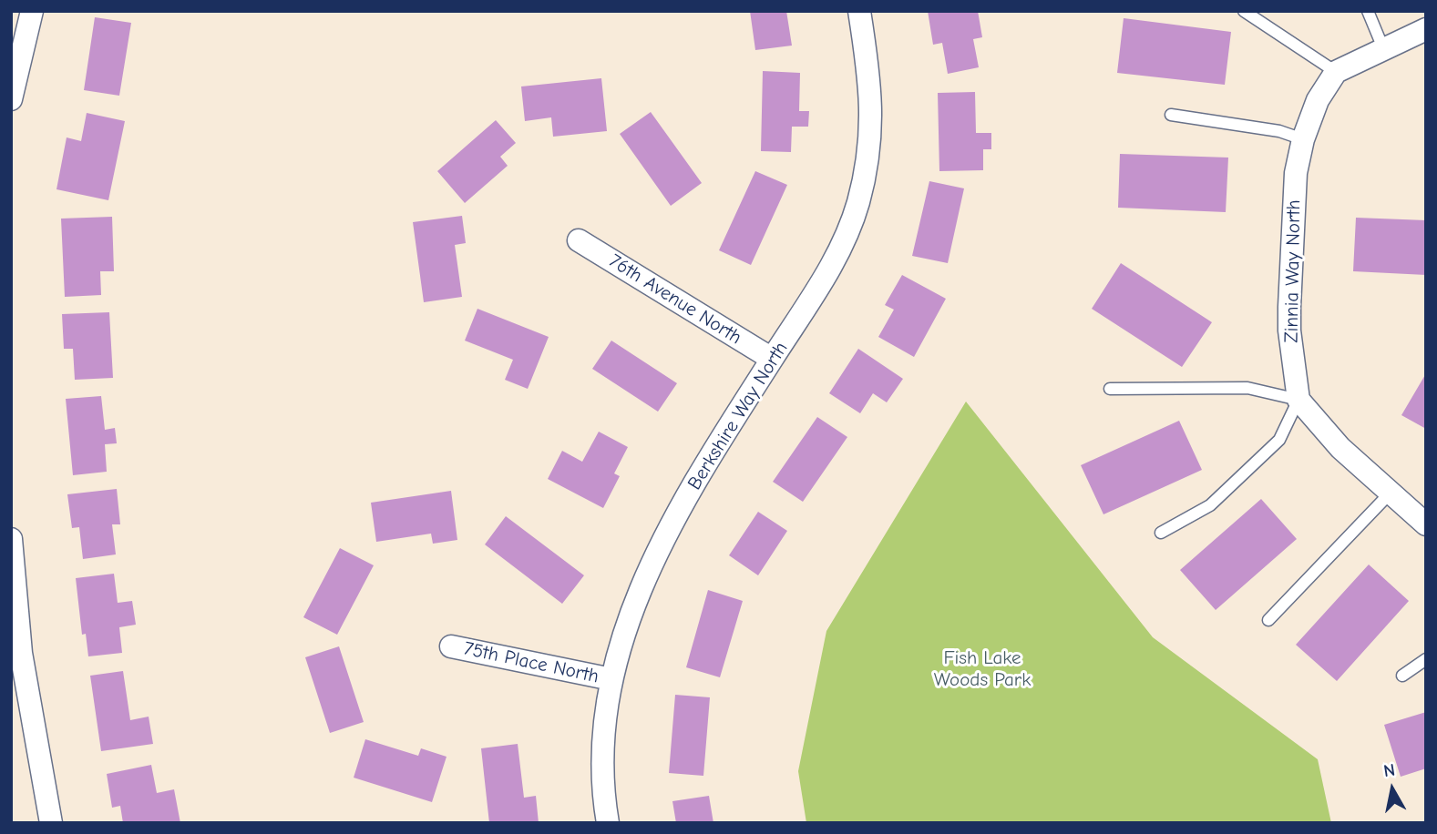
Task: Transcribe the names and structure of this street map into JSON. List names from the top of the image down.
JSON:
{
  "streets": {
    "street": [
      "Zinnia Way North",
      "76th Avenue North",
      "Berkshire Way North",
      "75th Place North"
    ]
  },
  "crossings": [
    ["76th Avenue North", "Berkshire Way North"],
    ["Berkshire Way North", "75th Place North"]
  ],
  "parks": ["Fish Lake Woods Park"],
  "north": "top"
}
